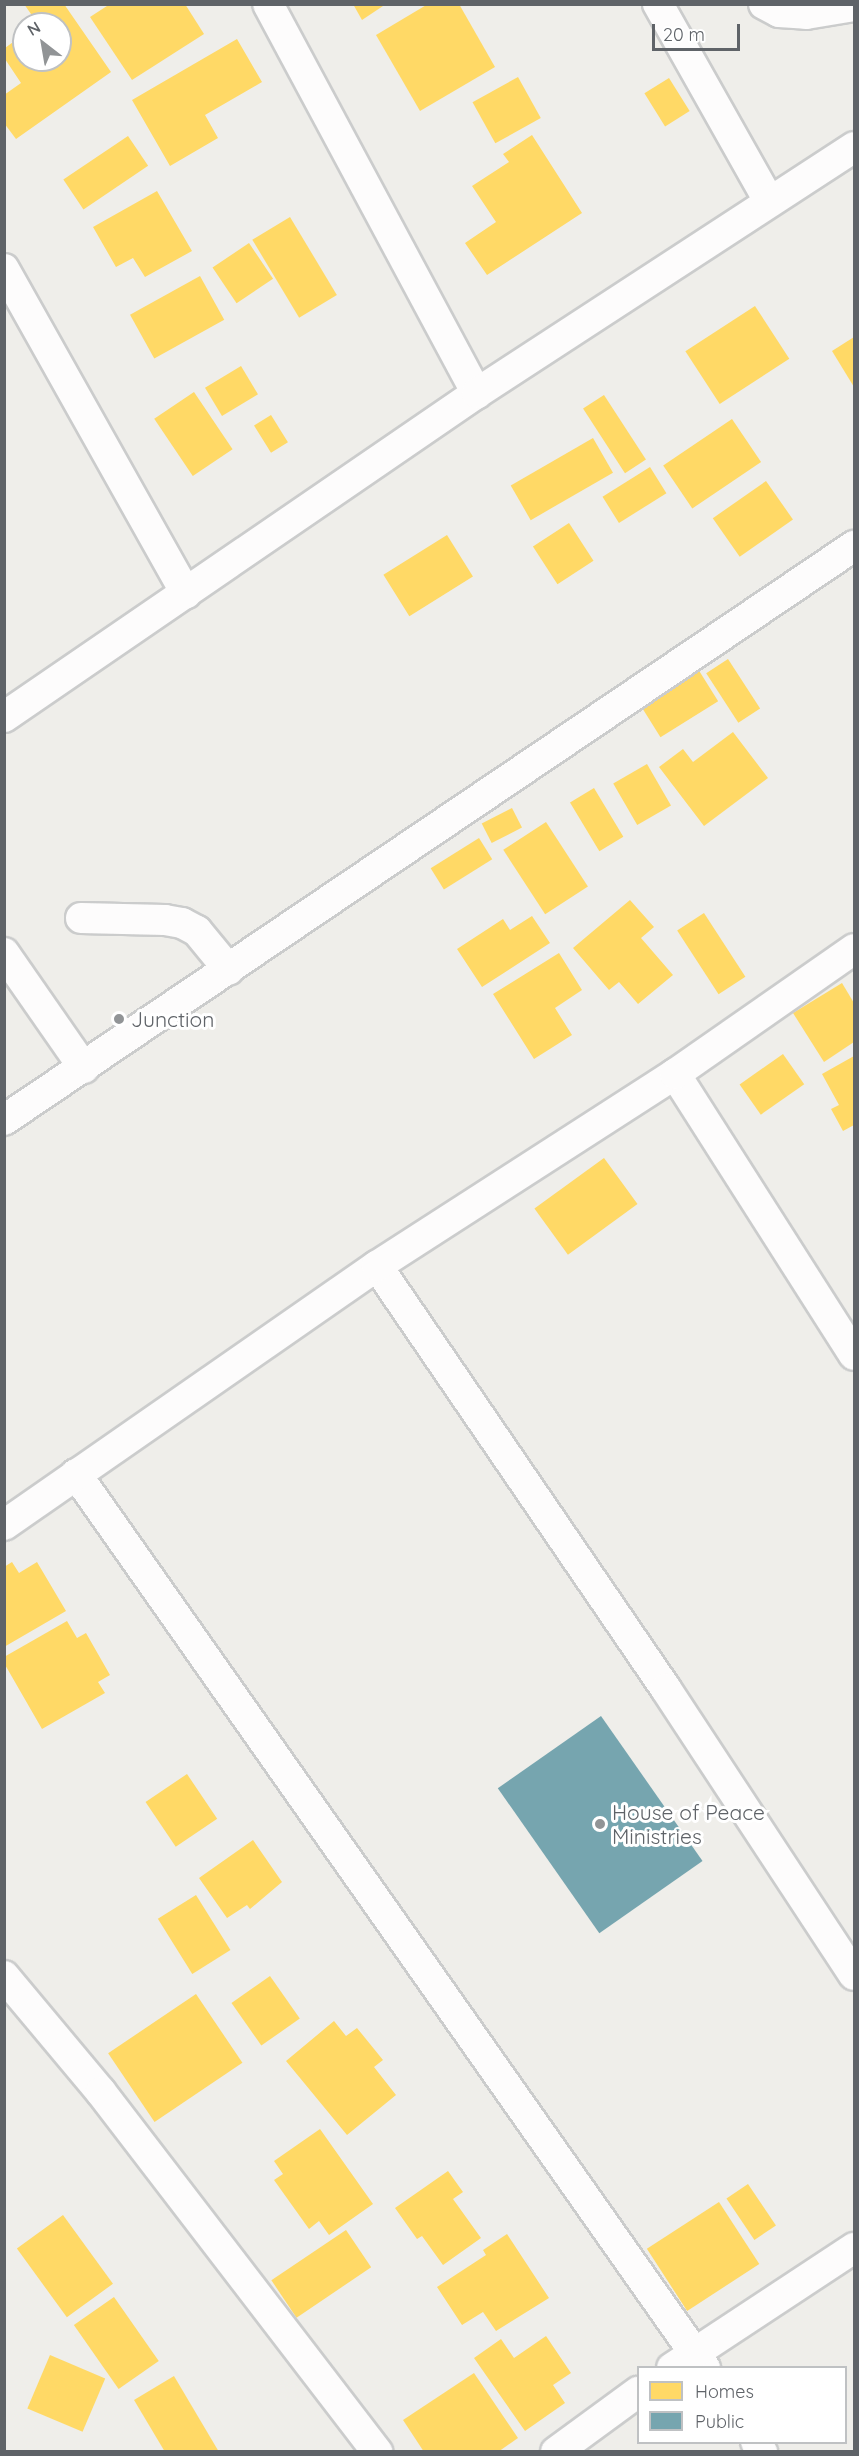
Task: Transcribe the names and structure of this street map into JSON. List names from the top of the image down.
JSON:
{
  "places": ["Junction", "House of Peace Ministries"],
  "legend": ["Homes", "Public"],
  "scale_bar": "20 m",
  "north": "top left"
}
